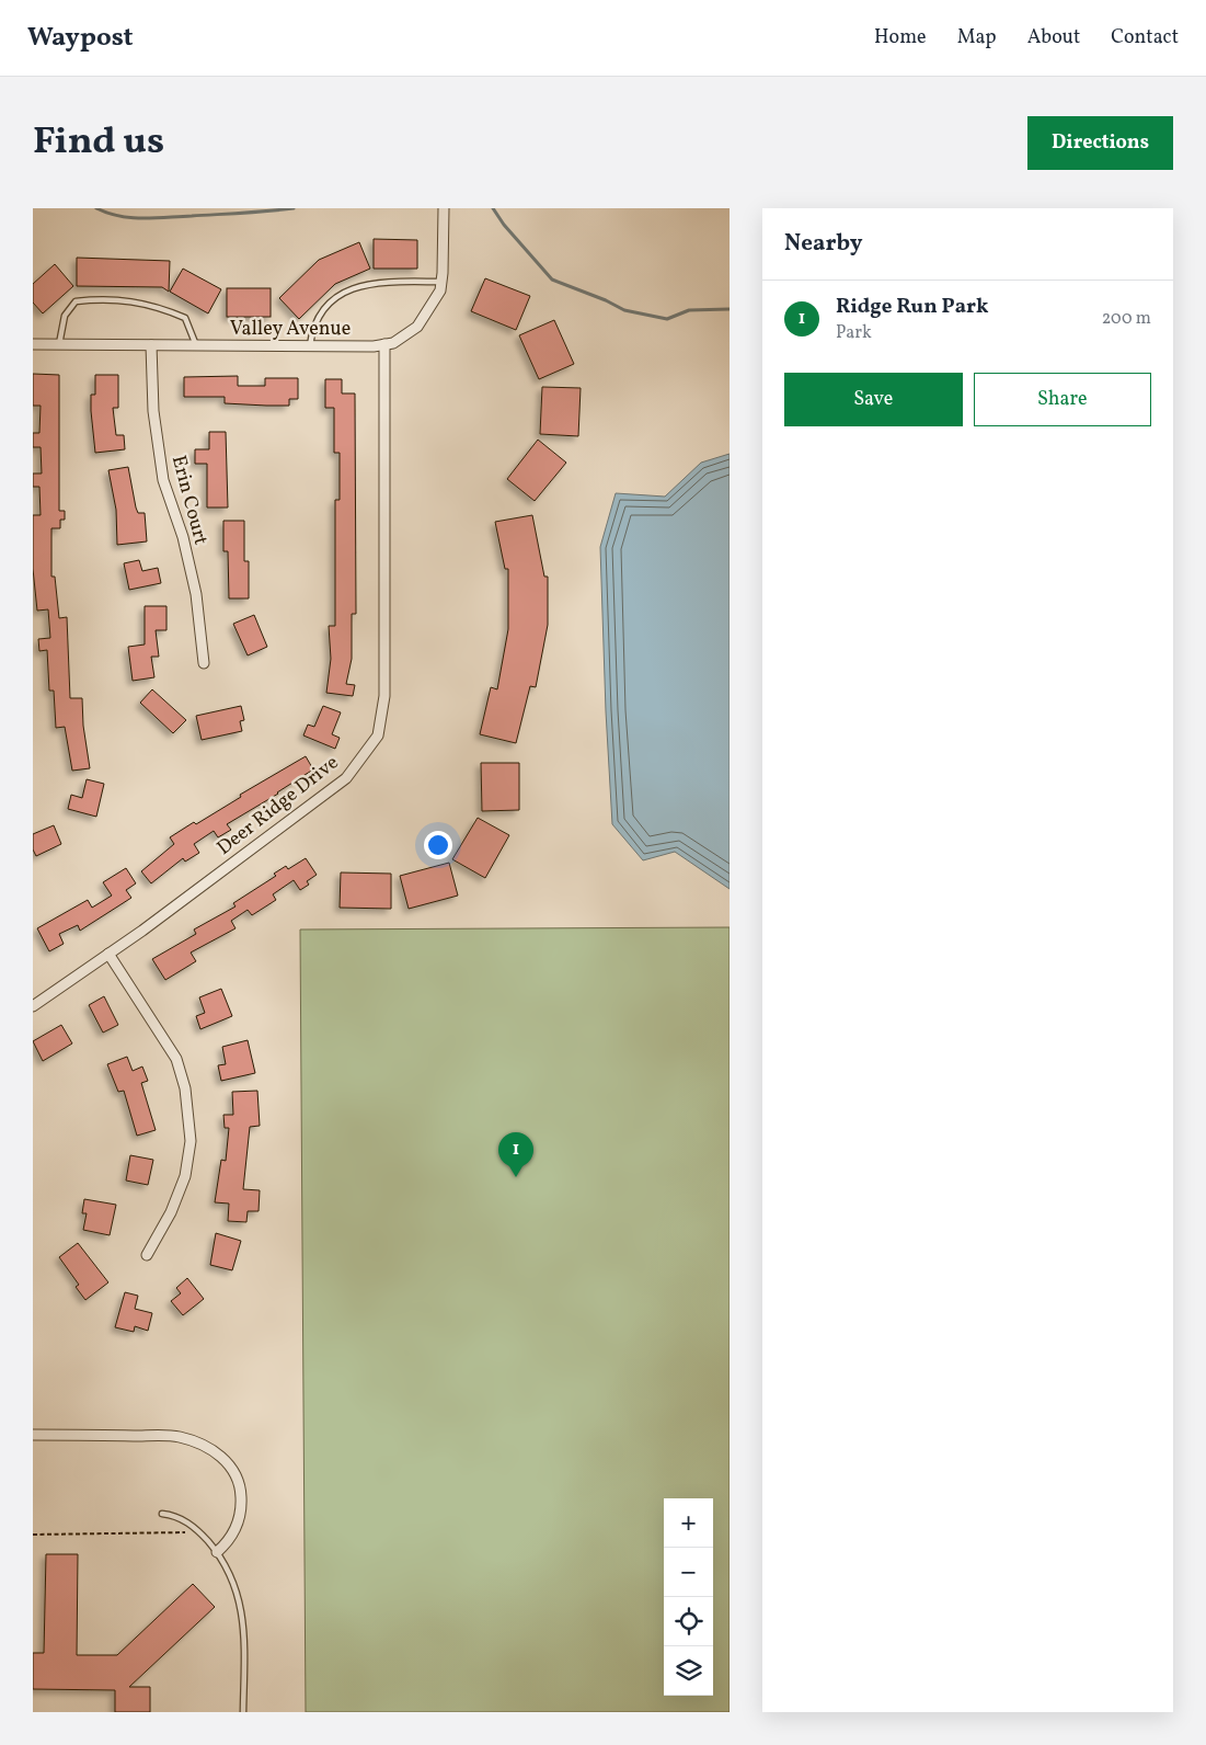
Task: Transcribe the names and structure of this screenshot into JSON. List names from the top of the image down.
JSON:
{
  "streets": {
    "street": ["Valley Avenue", "Erin Court", "Deer Ridge Drive"]
  },
  "crossings": [
    ["Valley Avenue", "Erin Court"],
    ["Valley Avenue", "Deer Ridge Drive"]
  ],
  "page": {
    "header": "Waypost",
    "nav": [
      "Home",
      "Map",
      "About",
      "Contact"
    ],
    "title": "Find us",
    "buttons": [
      "Directions",
      ["Save", "Share"]
    ],
    "heading": "Nearby",
    "list": [
      {
        "mark": "1",
        "name": "Ridge Run Park",
        "note": "Park",
        "value": "200 m"
      }
    ],
    "pins": "1",
    "map_buttons": ["+", "−"]
  }
}
